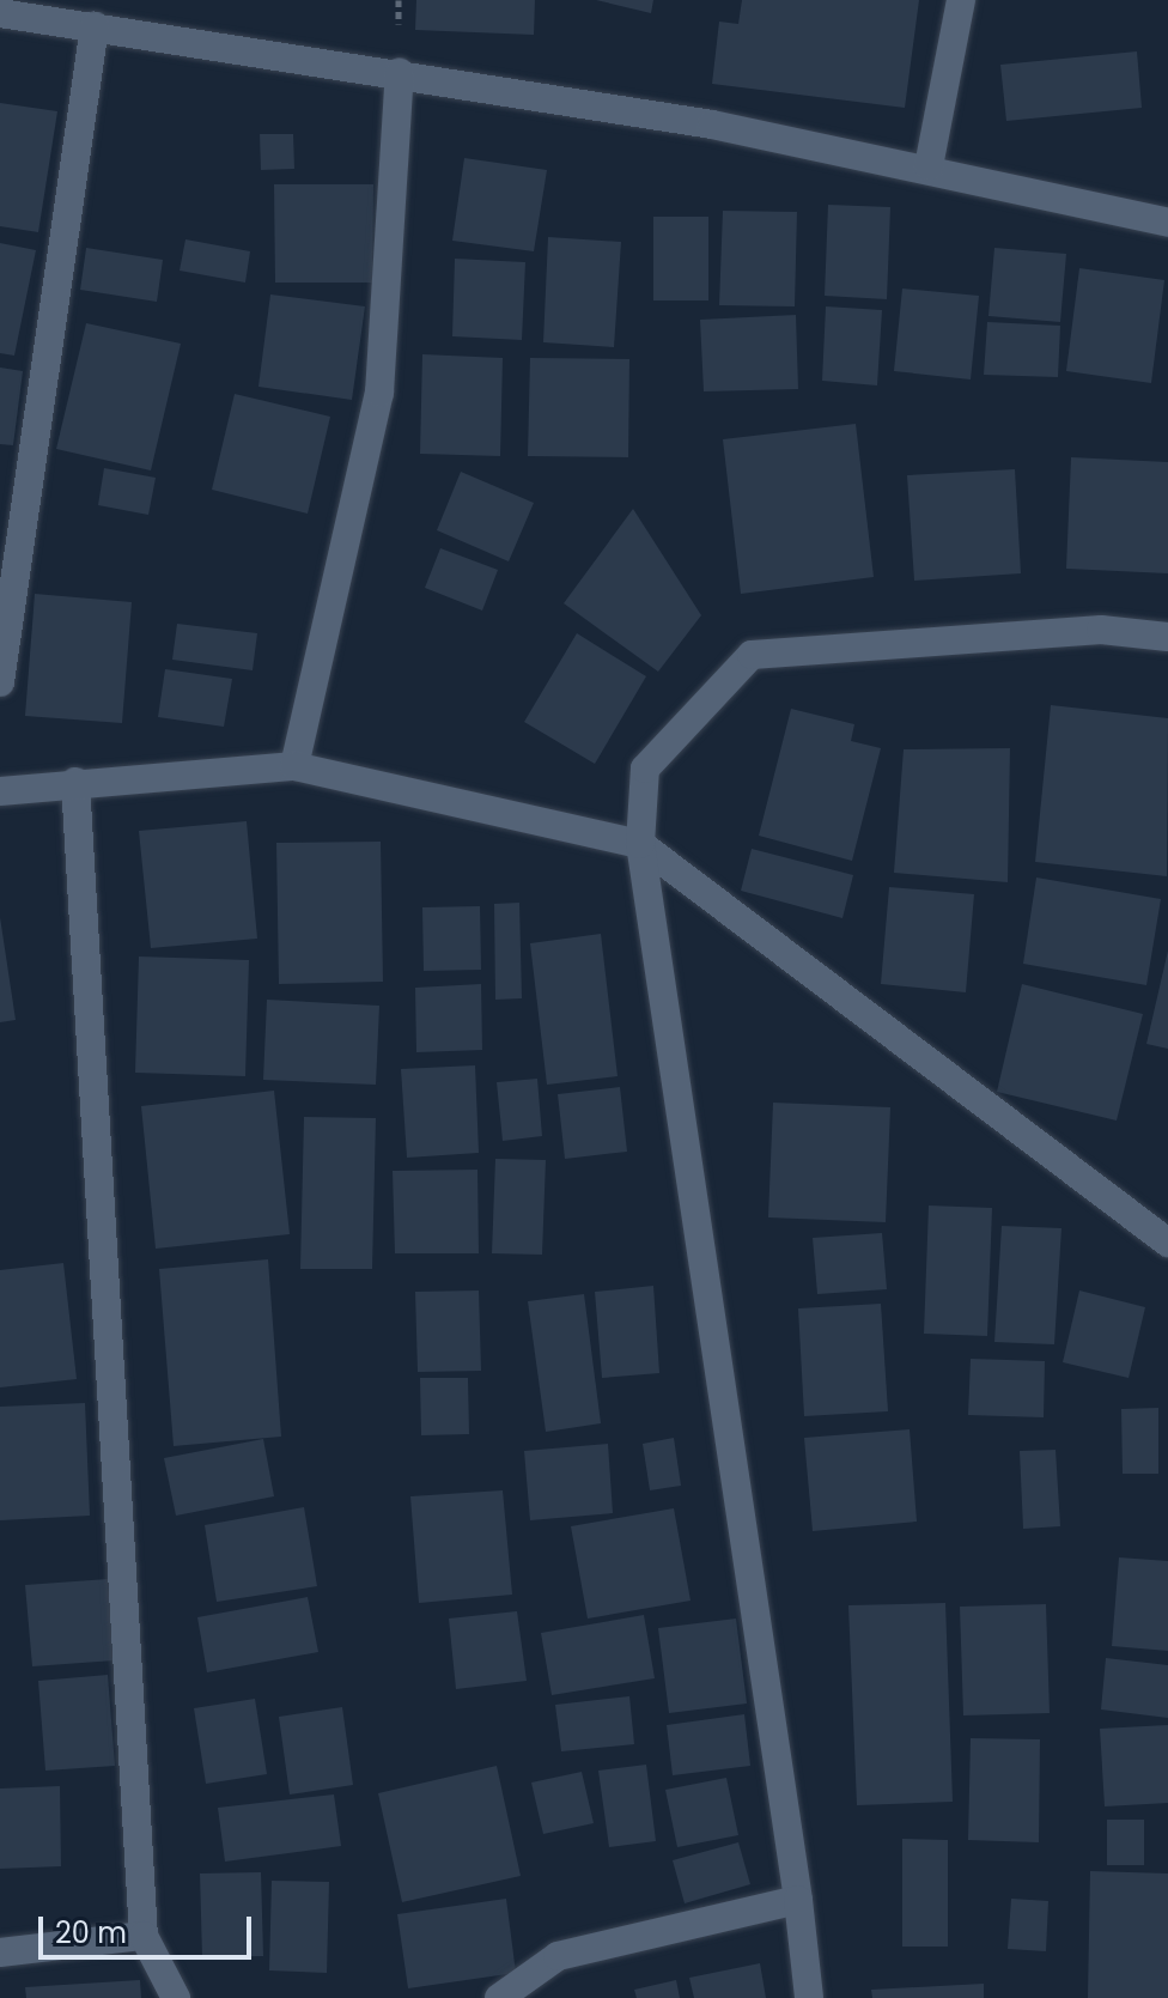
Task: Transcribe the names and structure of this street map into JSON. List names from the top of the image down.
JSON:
{
  "scale_bar": "20 m"
}
